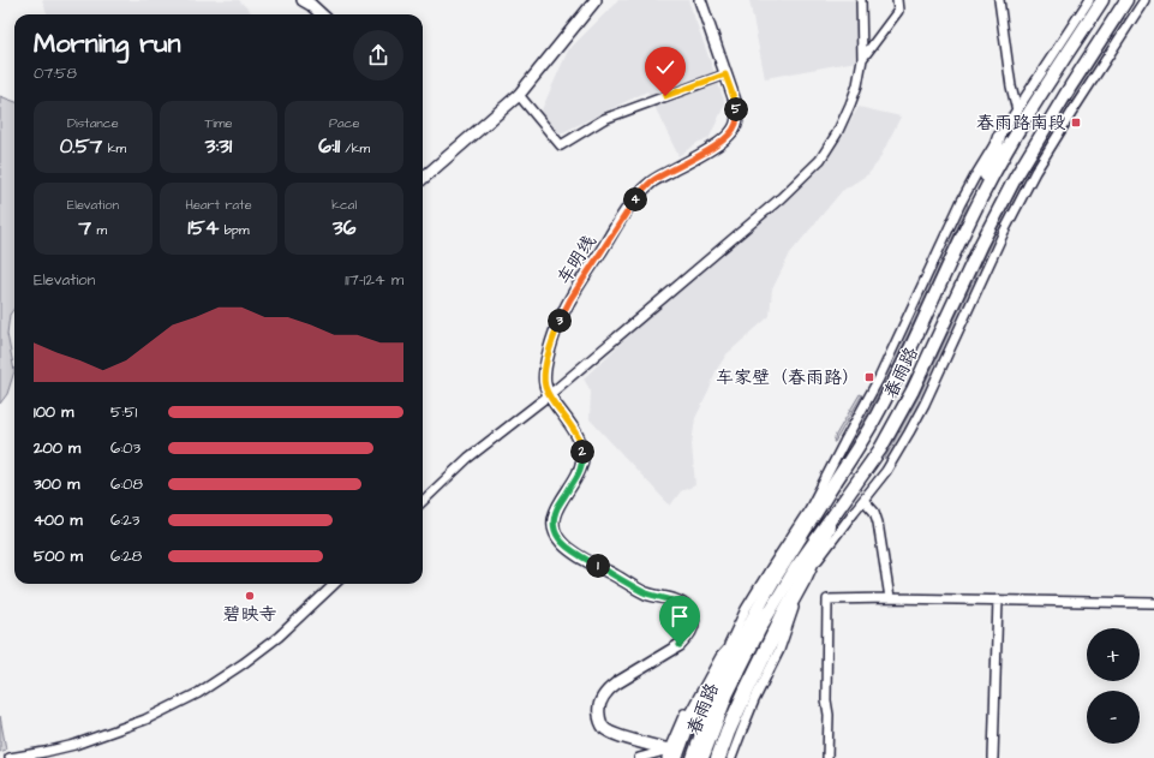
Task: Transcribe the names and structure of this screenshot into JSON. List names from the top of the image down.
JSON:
{
  "streets": {
    "main road": ["车明线", "春雨路"]
  },
  "places": {
    "transit": ["春雨路南段", "车家壁（春雨路）"],
    "other": ["碧映寺"]
  },
  "page": {
    "heading": ["Morning run", "07:58"],
    "stats": [
      ["Distance", "0.57 km"],
      ["Time", "3:31"],
      ["Pace", "6:11 /km"],
      ["Elevation", "7 m"],
      ["Heart rate", "154 bpm"],
      ["kcal", "36"]
    ],
    "pins": [
      "5",
      "4",
      "3",
      "2",
      "1"
    ],
    "chart": ["Elevation", "117–124 m"],
    "list": [
      {
        "name": "100 m",
        "note": "5:51"
      },
      {
        "name": "200 m",
        "note": "6:03"
      },
      {
        "name": "300 m",
        "note": "6:08"
      },
      {
        "name": "400 m",
        "note": "6:23"
      },
      {
        "name": "500 m",
        "note": "6:28"
      }
    ],
    "map_buttons": ["+", "−"]
  }
}
